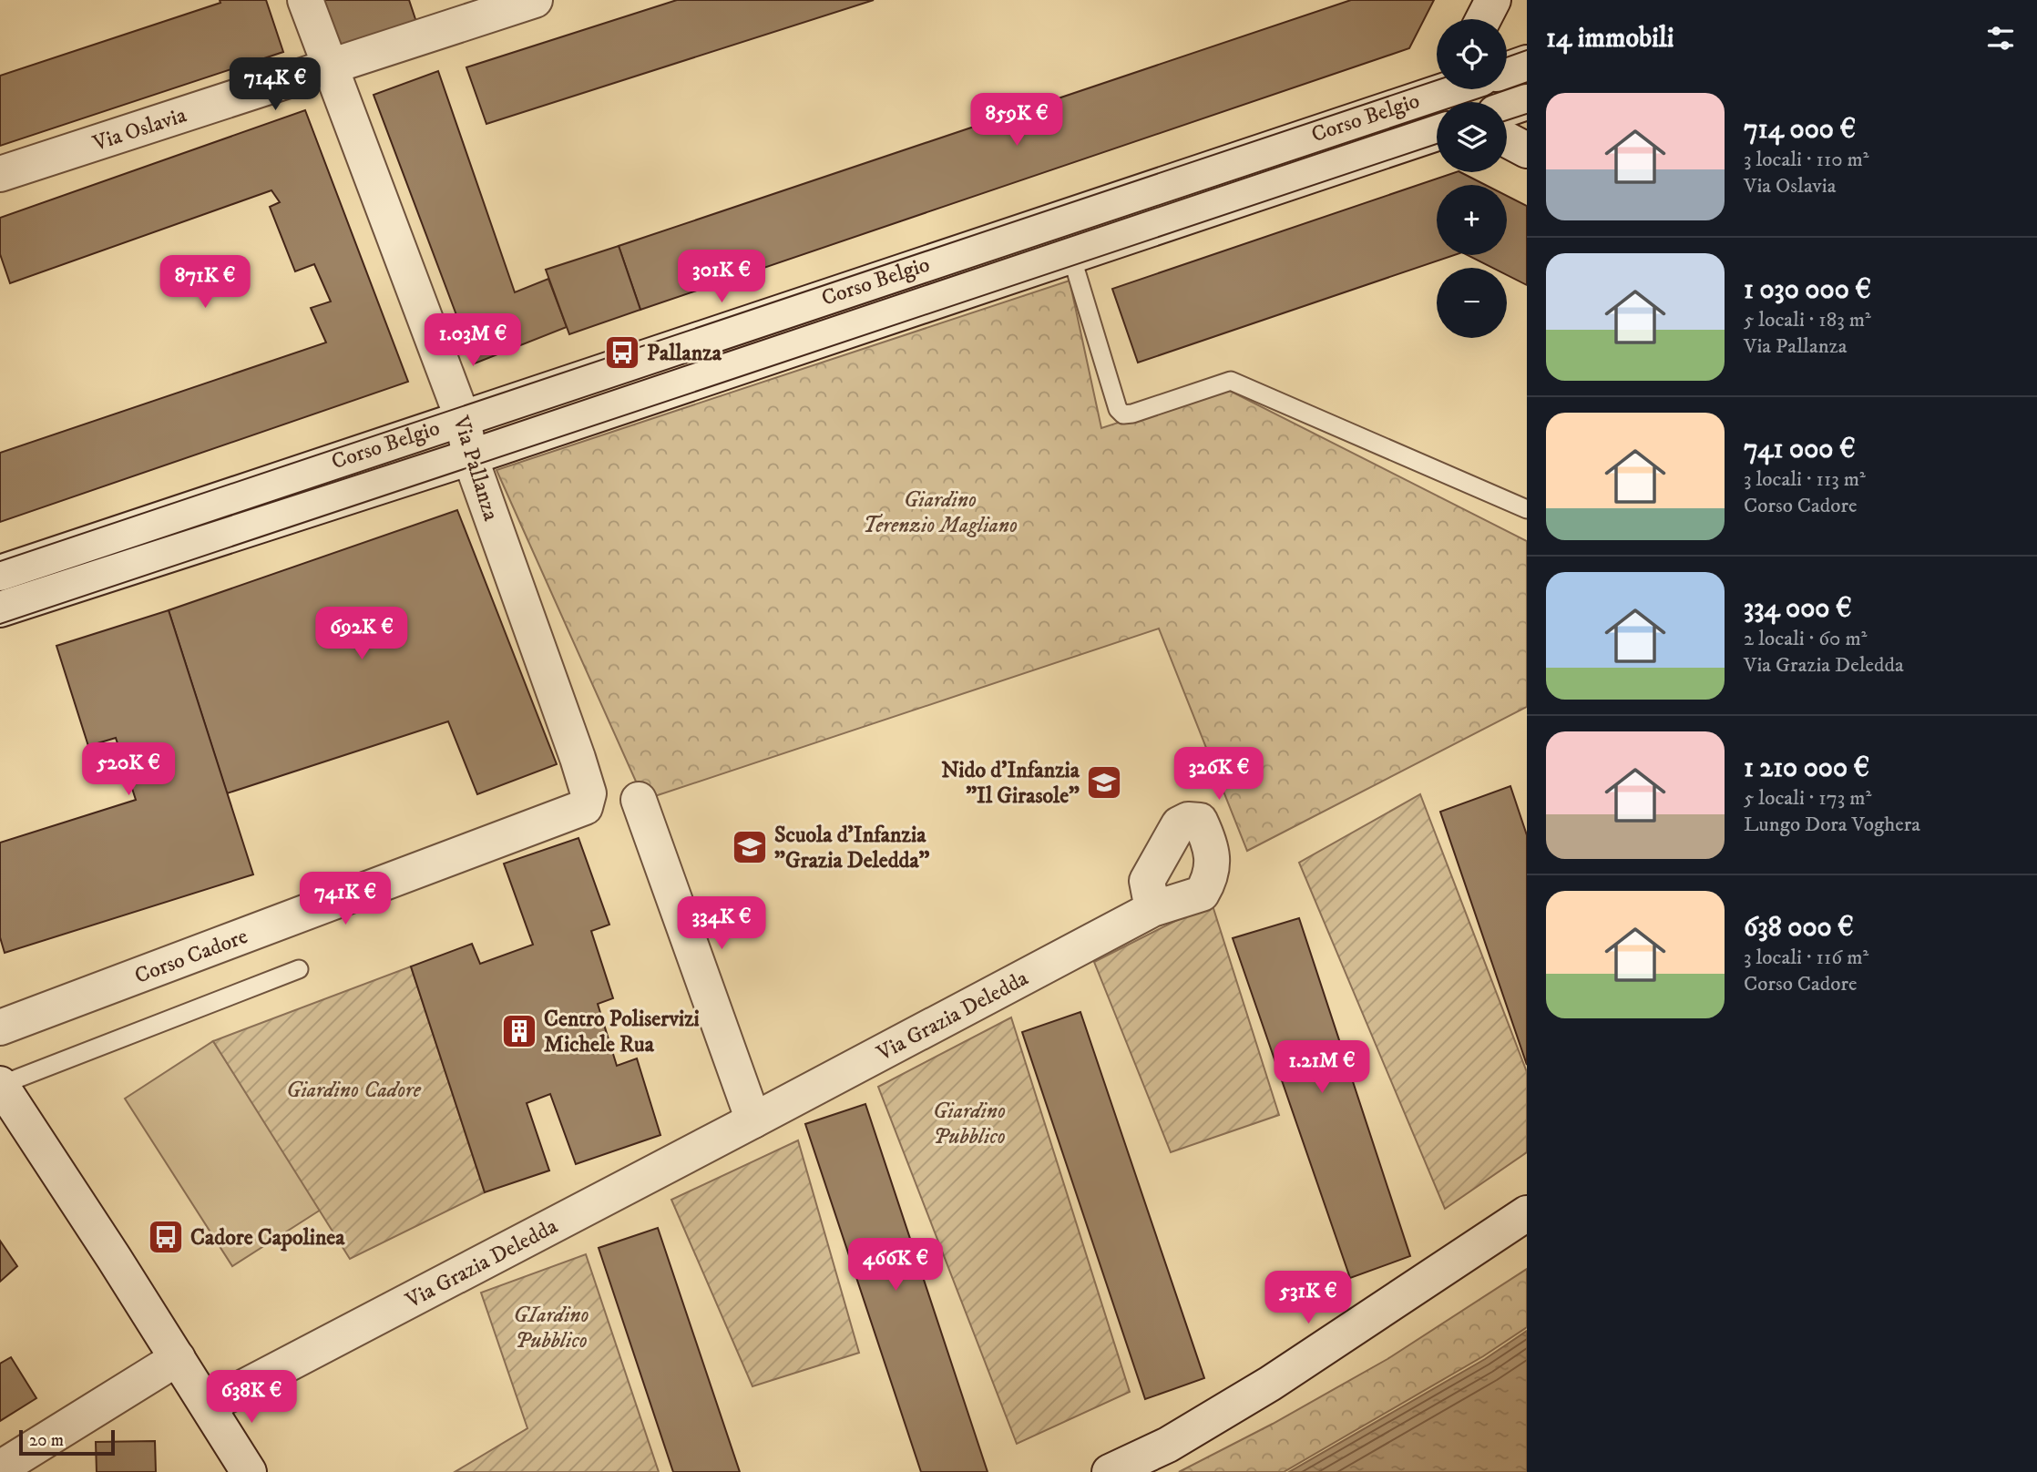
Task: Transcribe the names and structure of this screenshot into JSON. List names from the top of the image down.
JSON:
{
  "streets": {
    "street": [
      "Corso Belgio",
      "Via Oslavia",
      "Via Pallanza",
      "Corso Cadore",
      "Via Grazia Deledda"
    ]
  },
  "crossings": [
    ["Corso Belgio", "Via Pallanza"],
    ["Via Oslavia", "Via Pallanza"],
    ["Via Pallanza", "Corso Cadore"]
  ],
  "parks": [
    "Giardino Terenzio Magliano",
    "Giardino Cadore",
    "Giardino Pubblico",
    "GIardino Pubblico"
  ],
  "places": {
    "bus stop": ["Pallanza", "Cadore Capolinea"],
    "school or university": ["Nido d’Infanzia \"Il Girasole\"", "Scuola d'Infanzia \"Grazia Deledda\""],
    "building": ["Centro Poliservizi Michele Rua"]
  },
  "scale_bar": "20 m",
  "page": {
    "heading": "14 immobili",
    "map_buttons": ["+", "−"],
    "price": [
      "714K €",
      "859K €",
      "301K €",
      "871K €",
      "1.03M €",
      "692K €",
      "520K €",
      "326K €",
      "741K €",
      "334K €",
      "1.21M €",
      "466K €",
      "531K €",
      "638K €"
    ],
    "list": [
      {
        "name": "714 000 €",
        "note": "3 locali · 110 m² · Via Oslavia"
      },
      {
        "name": "1 030 000 €",
        "note": "5 locali · 183 m² · Via Pallanza"
      },
      {
        "name": "741 000 €",
        "note": "3 locali · 113 m² · Corso Cadore"
      },
      {
        "name": "334 000 €",
        "note": "2 locali · 60 m² · Via Grazia Deledda"
      },
      {
        "name": "1 210 000 €",
        "note": "5 locali · 173 m² · Lungo Dora Voghera"
      },
      {
        "name": "638 000 €",
        "note": "3 locali · 116 m² · Corso Cadore"
      }
    ],
    "scale": "20 m"
  }
}
